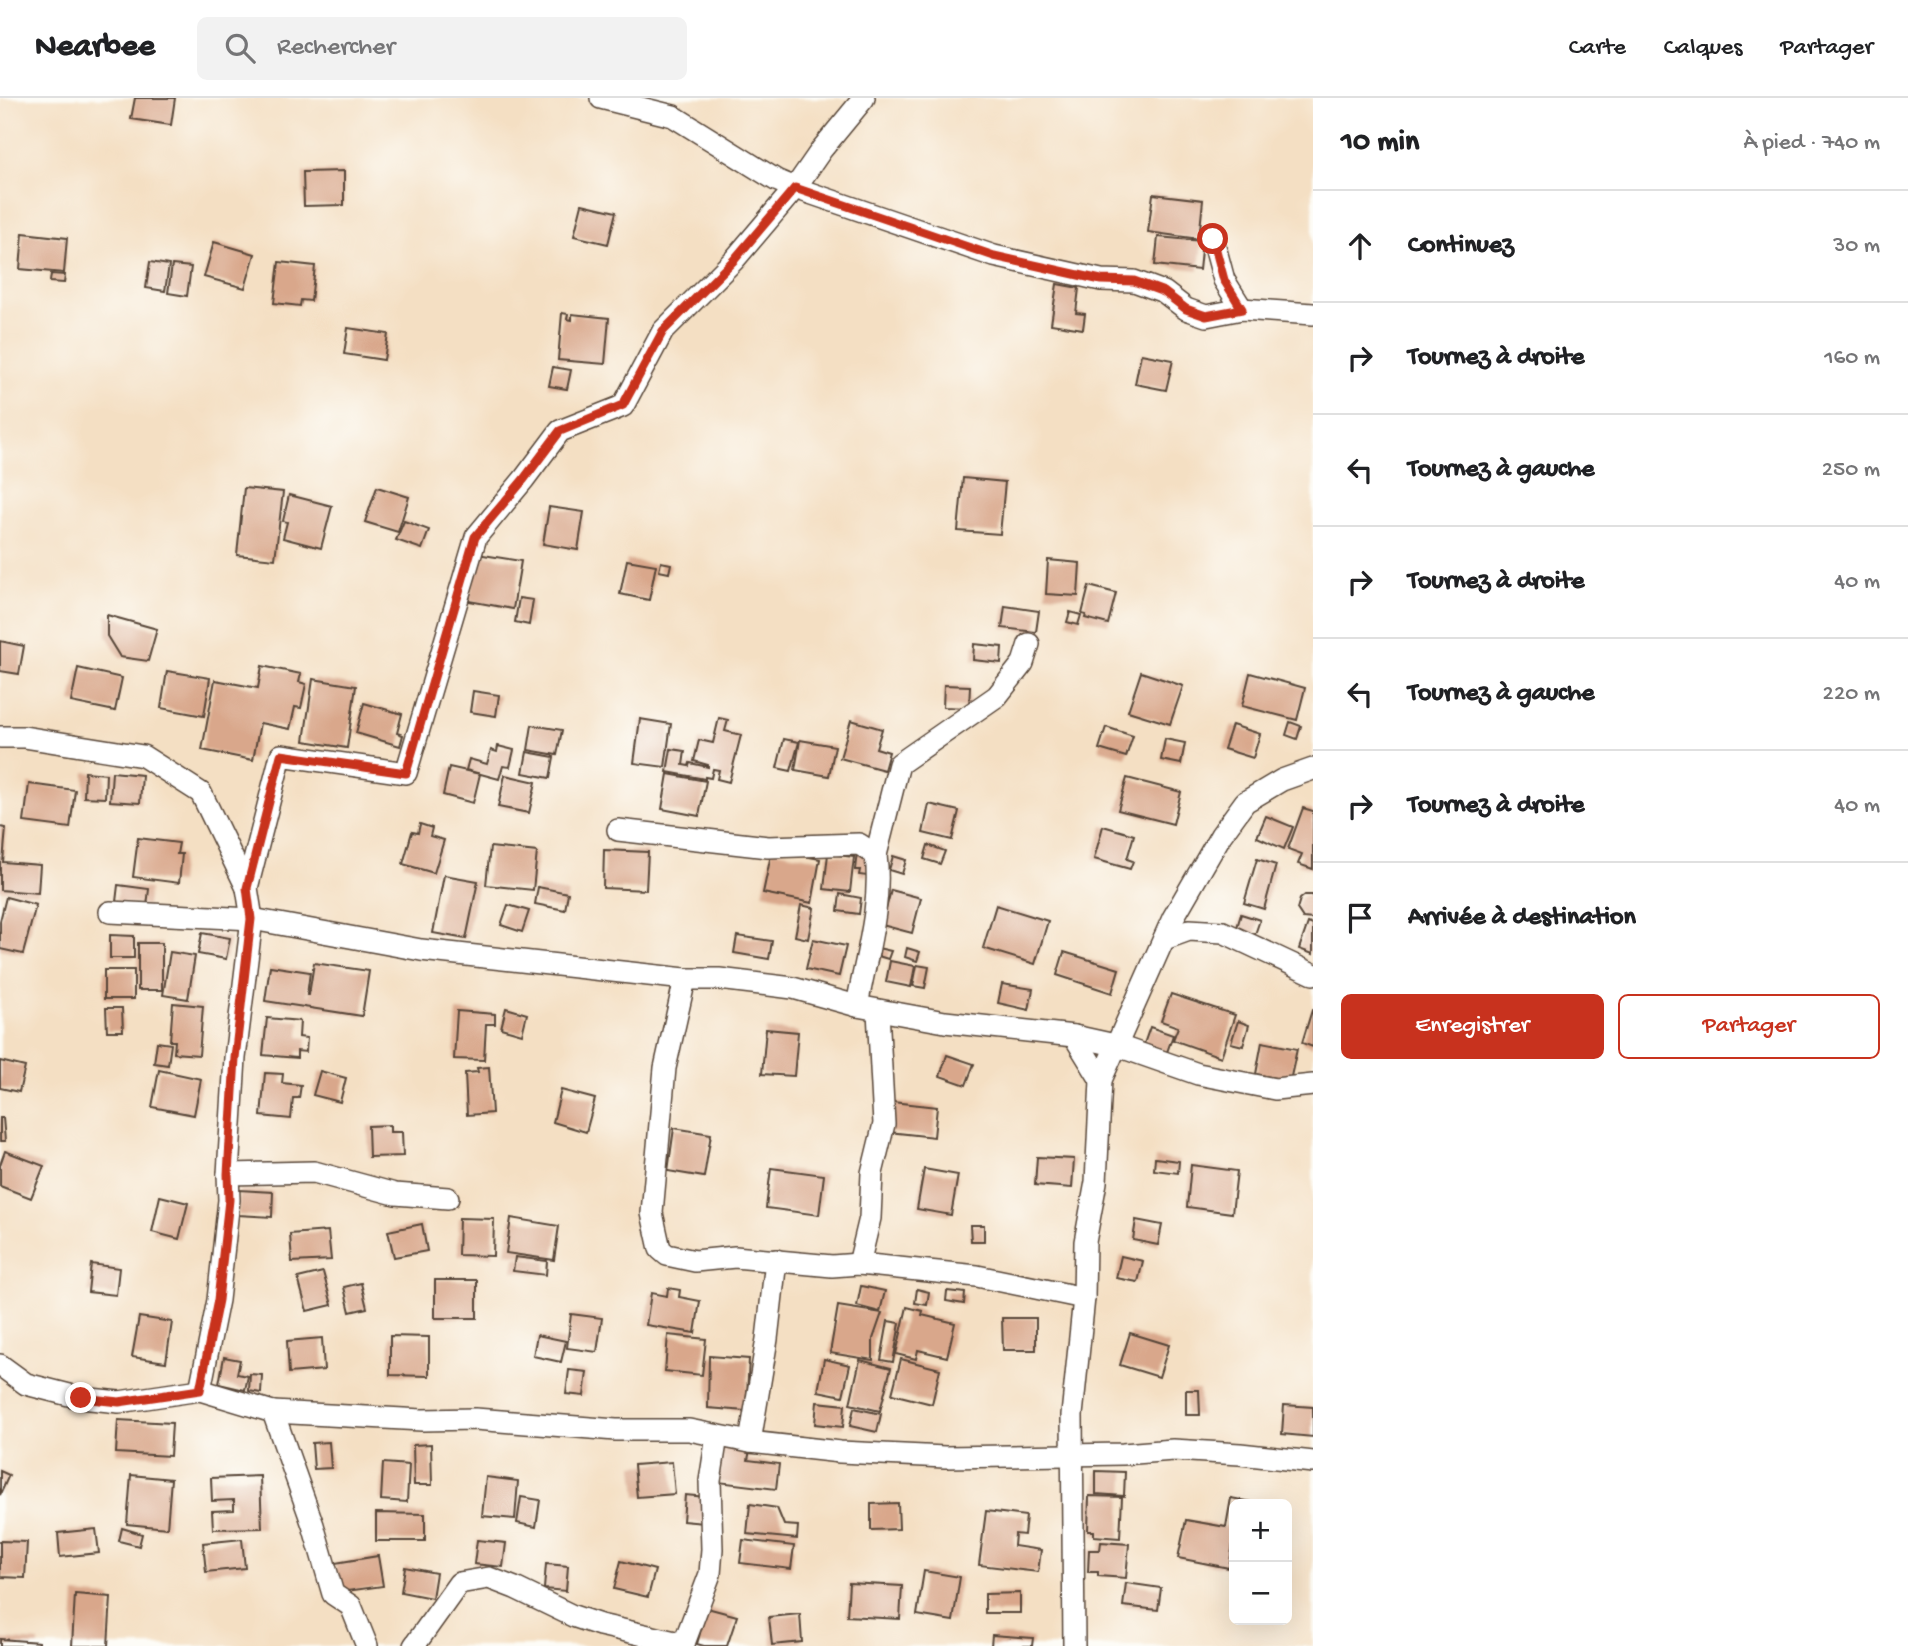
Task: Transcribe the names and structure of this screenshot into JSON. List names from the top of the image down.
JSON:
{
  "page": {
    "header": "Nearbee",
    "search": "Rechercher",
    "nav": ["Carte", "Calques", "Partager"],
    "heading": ["10 min", "À pied · 740 m"],
    "list": [
      ["Continuez", "30 m"],
      ["Tournez à droite", "160 m"],
      ["Tournez à gauche", "250 m"],
      ["Tournez à droite", "40 m"],
      ["Tournez à gauche", "220 m"],
      ["Tournez à droite", "40 m"],
      "Arrivée à destination"
    ],
    "buttons": ["Enregistrer", "Partager"],
    "map_buttons": ["+", "−"]
  }
}
